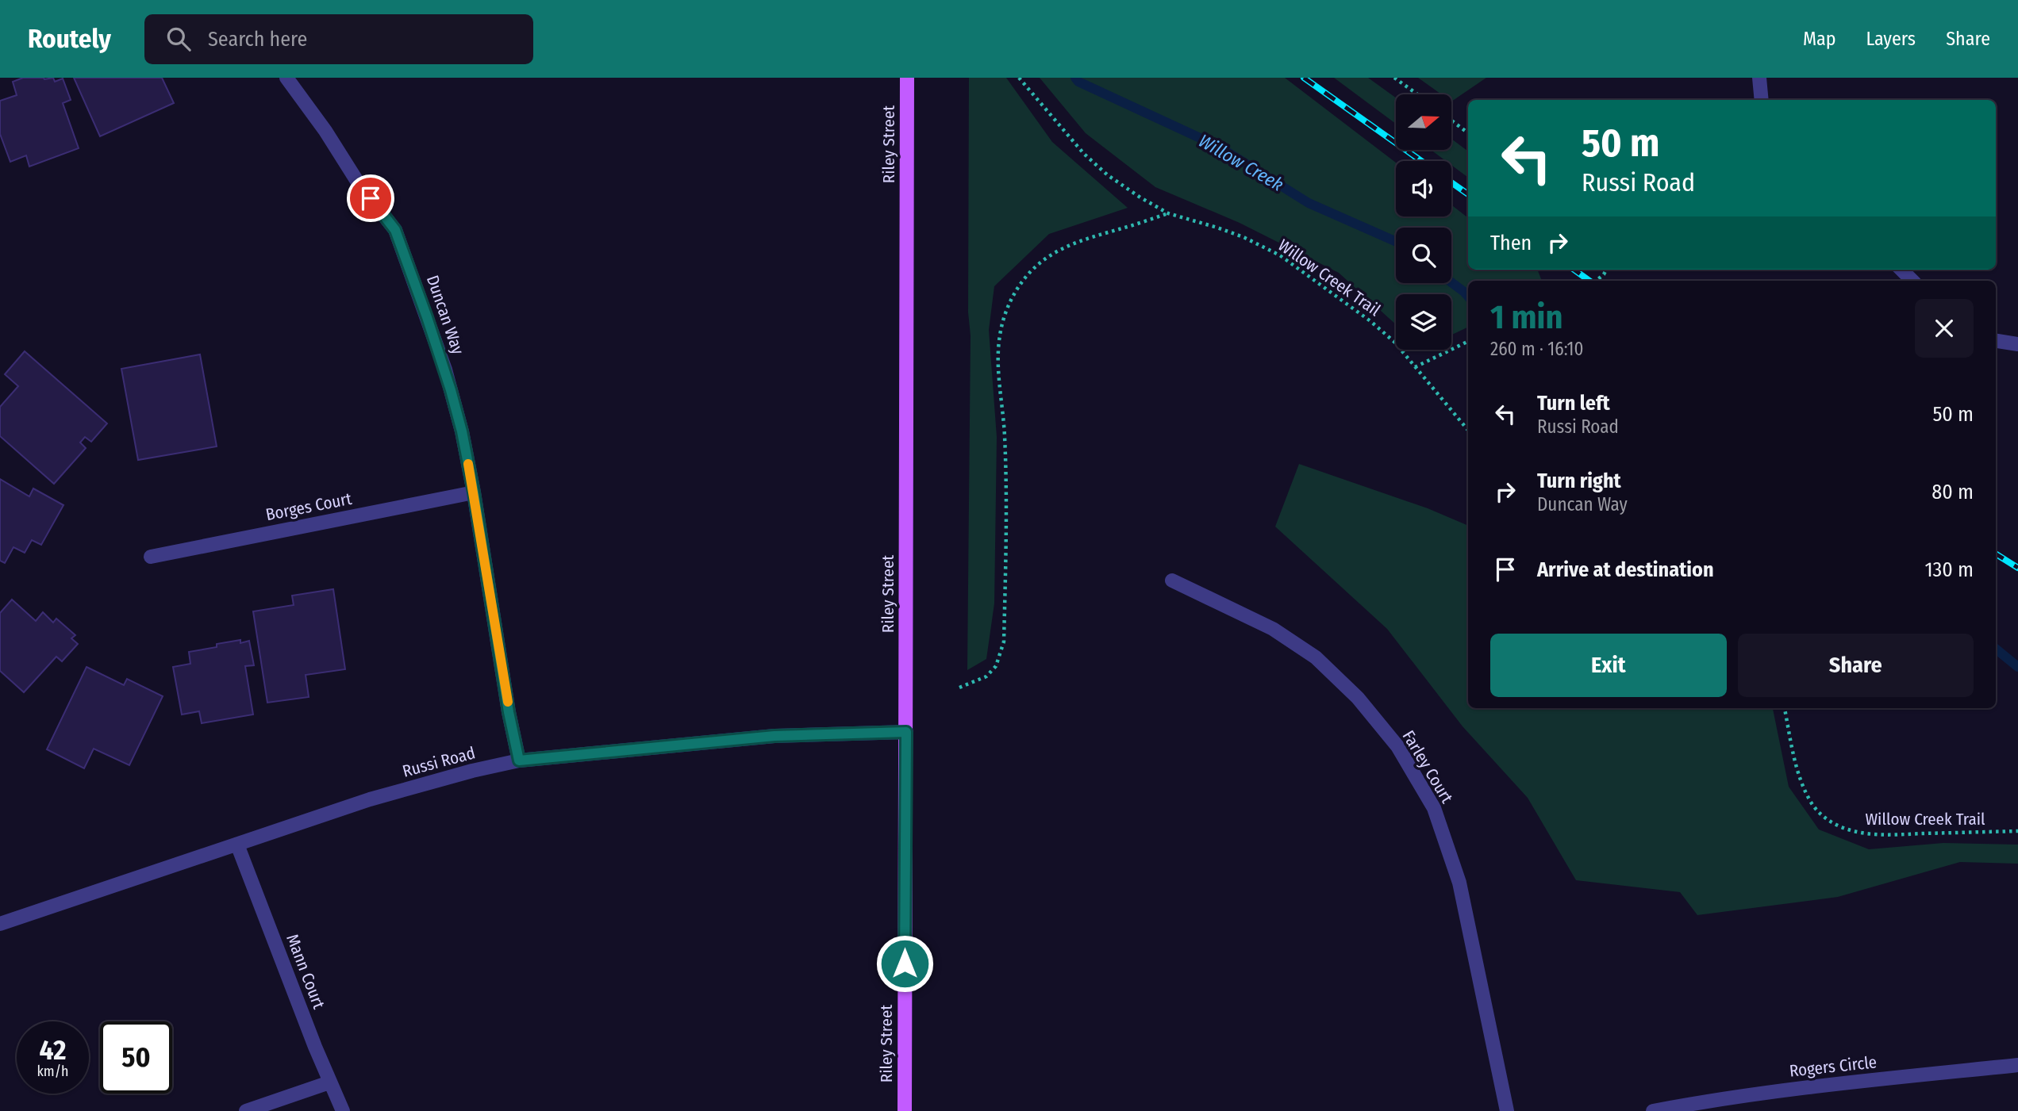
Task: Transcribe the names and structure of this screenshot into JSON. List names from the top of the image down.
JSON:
{
  "streets": {
    "main road": ["Riley Street"],
    "street": [
      "Duncan Way",
      "Borges Court",
      "Russi Road",
      "Farley Court",
      "Mann Court",
      "Rogers Circle"
    ],
    "path": ["Willow Creek Trail"]
  },
  "crossings": [
    ["Riley Street", "Russi Road"],
    ["Duncan Way", "Borges Court"],
    ["Duncan Way", "Russi Road"],
    ["Russi Road", "Mann Court"]
  ],
  "water": ["Willow Creek"],
  "north": "right",
  "page": {
    "header": "Routely",
    "search": "Search here",
    "nav": ["Map", "Layers", "Share"],
    "turn": ["50 m", "Russi Road"],
    "then": "Then",
    "heading": ["1 min", "260 m · 16:10"],
    "list": [
      {
        "name": "Turn left",
        "note": "Russi Road",
        "value": "50 m"
      },
      {
        "name": "Turn right",
        "note": "Duncan Way",
        "value": "80 m"
      },
      {
        "name": "Arrive at destination",
        "value": "130 m"
      }
    ],
    "buttons": ["Exit", "Share"],
    "speed": "42 km/h",
    "limit": "50"
  }
}
